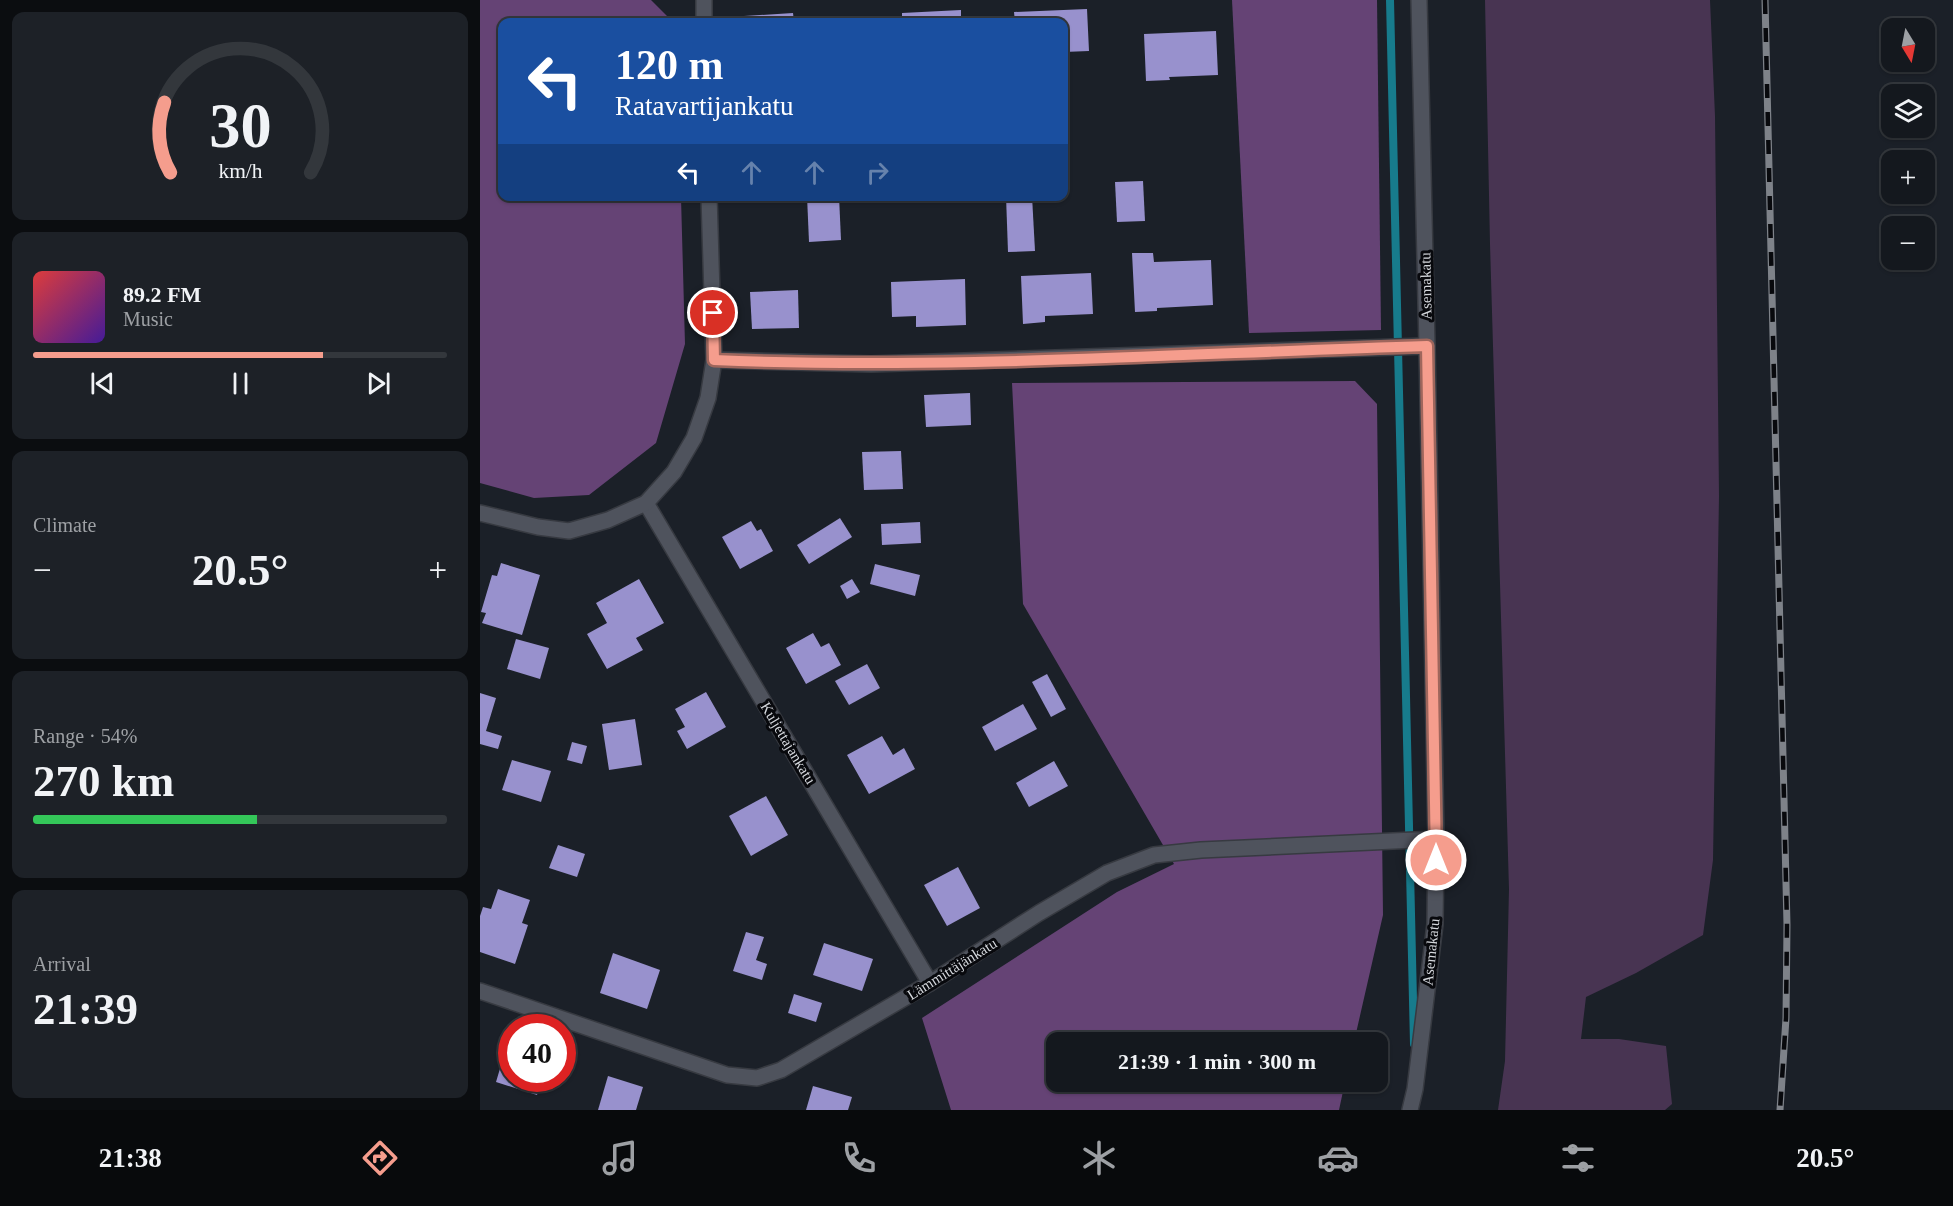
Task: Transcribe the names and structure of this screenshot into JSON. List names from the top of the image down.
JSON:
{
  "streets": {
    "street": ["Asemakatu", "Kuljettajankatu", "Lämmittäjänkatu"]
  },
  "crossings": [
    ["Asemakatu", "Lämmittäjänkatu"],
    ["Kuljettajankatu", "Lämmittäjänkatu"]
  ],
  "north": "bottom",
  "page": {
    "map_buttons": ["+", "−"],
    "turn": ["120 m", "Ratavartijankatu"],
    "song": ["89.2 FM", "Music"],
    "tile": [
      "Climate",
      ["Range · 54%", "270 km"],
      ["Arrival", "21:39"]
    ],
    "heat": ["−", "20.5°", "+"],
    "limit": "40",
    "trip": "21:39 · 1 min · 300 m",
    "tabs": ["21:38", "20.5°"],
    "gauge": ["30", "km/h"]
  }
}
